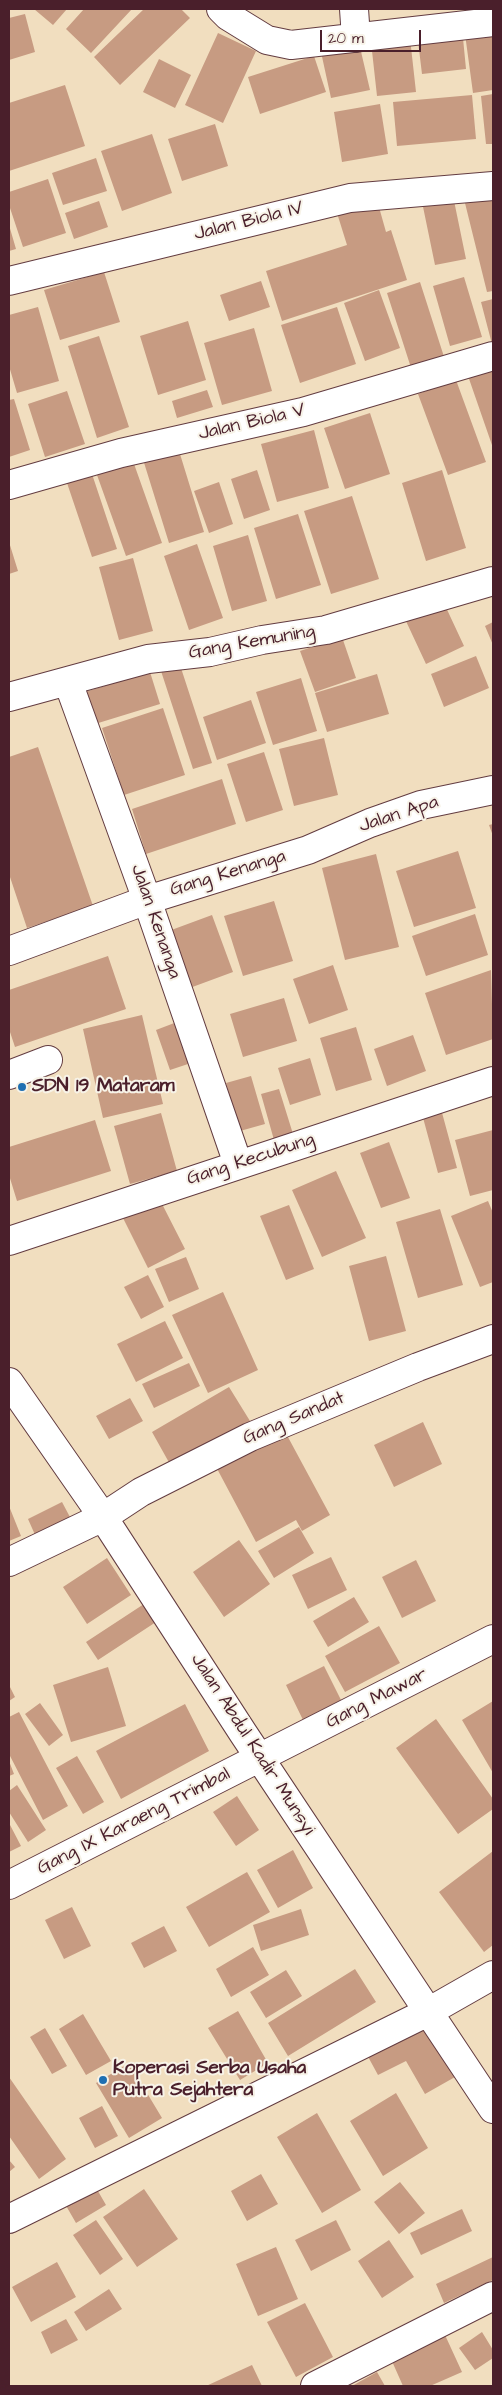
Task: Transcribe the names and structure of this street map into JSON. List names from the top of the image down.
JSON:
{
  "streets": {
    "street": [
      "Jalan Biola IV",
      "Jalan Biola V",
      "Gang Kemuning",
      "Jalan Apa",
      "Gang Kenanga",
      "Jalan Kenanga",
      "Gang Kecubung",
      "Gang Sandat",
      "Gang Mawar",
      "Jalan Abdul Kadir Munsyi",
      "Gang IX Karaeng Trimbal"
    ]
  },
  "crossings": [
    ["Gang Kemuning", "Jalan Kenanga"],
    ["Jalan Apa", "Gang Kenanga"],
    ["Gang Kenanga", "Jalan Kenanga"],
    ["Jalan Kenanga", "Gang Kecubung"],
    ["Gang Sandat", "Jalan Abdul Kadir Munsyi"],
    ["Gang Mawar", "Jalan Abdul Kadir Munsyi"],
    ["Gang Mawar", "Gang IX Karaeng Trimbal"],
    ["Jalan Abdul Kadir Munsyi", "Gang IX Karaeng Trimbal"]
  ],
  "places": ["SDN 19 Mataram", "Koperasi Serba Usaha Putra Sejahtera"],
  "scale_bar": "20 m"
}
